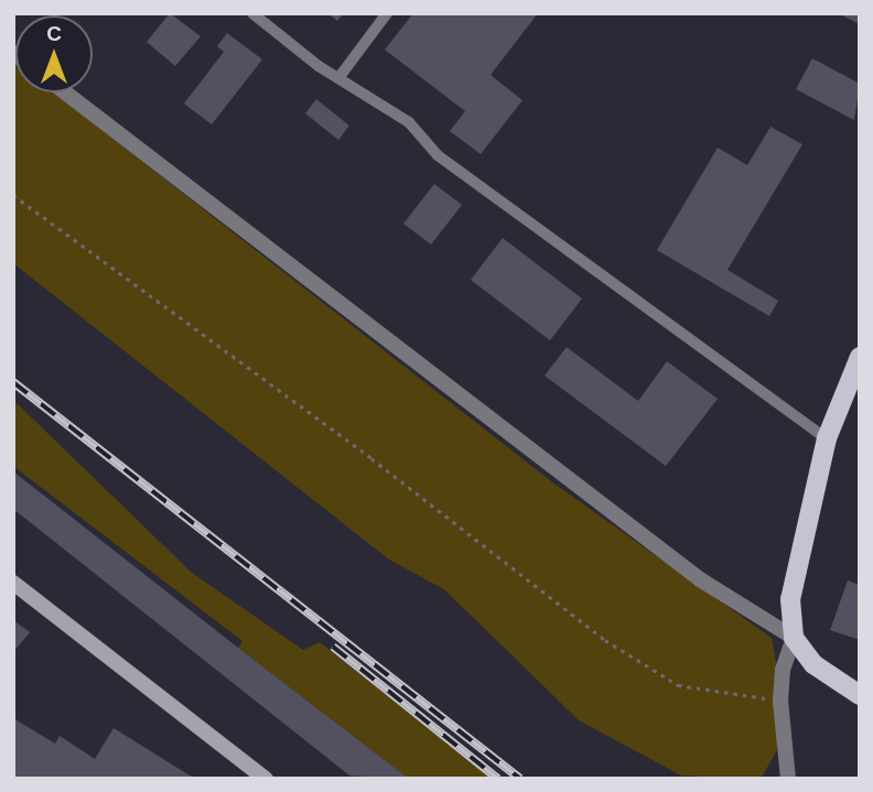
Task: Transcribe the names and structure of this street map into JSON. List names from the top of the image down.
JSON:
{
  "north": "top"
}
